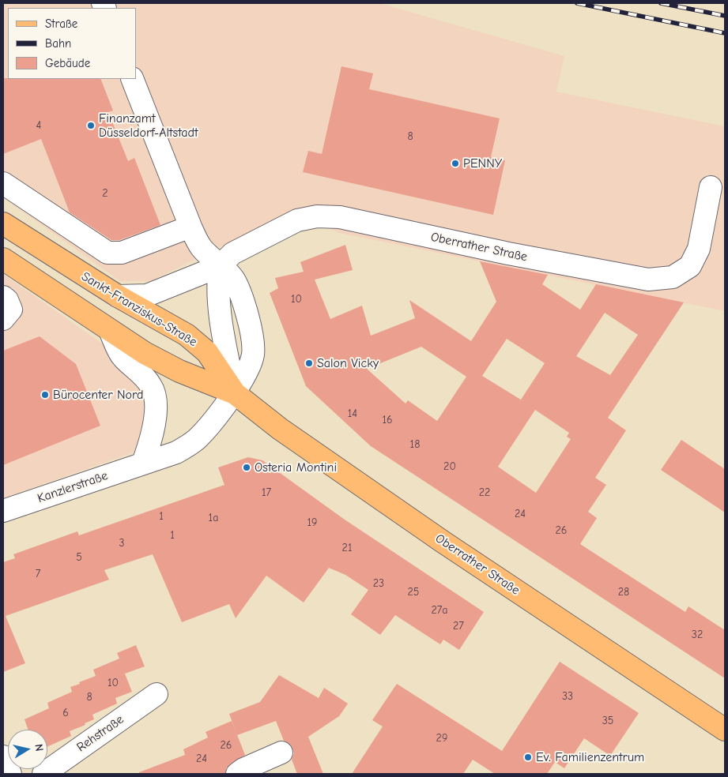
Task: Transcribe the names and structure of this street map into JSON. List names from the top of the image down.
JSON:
{
  "streets": {
    "main road": ["Oberrather Straße", "Sankt-Franziskus-Straße"],
    "street": ["Kanzlerstraße", "Rehstraße"]
  },
  "crossings": [
    ["Oberrather Straße", "Sankt-Franziskus-Straße"],
    ["Oberrather Straße", "Kanzlerstraße"],
    ["Sankt-Franziskus-Straße", "Kanzlerstraße"]
  ],
  "places": [
    "Finanzamt Düsseldorf-Altstadt",
    "PENNY",
    "Salon Vicky",
    "Bürocenter Nord",
    "Osteria Montini",
    "Ev. Familienzentrum"
  ],
  "house_numbers": [
    "4",
    "8",
    "2",
    "10",
    "14",
    "16",
    "18",
    "20",
    "17",
    "22",
    "24",
    "1",
    "1a",
    "19",
    "26",
    "1",
    "3",
    "21",
    "5",
    "7",
    "23",
    "25",
    "28",
    "27a",
    "27",
    "32",
    "10",
    "33",
    "8",
    "6",
    "35",
    "29",
    "26",
    "24"
  ],
  "legend": ["Straße", "Bahn", "Gebäude"],
  "north": "right"
}
